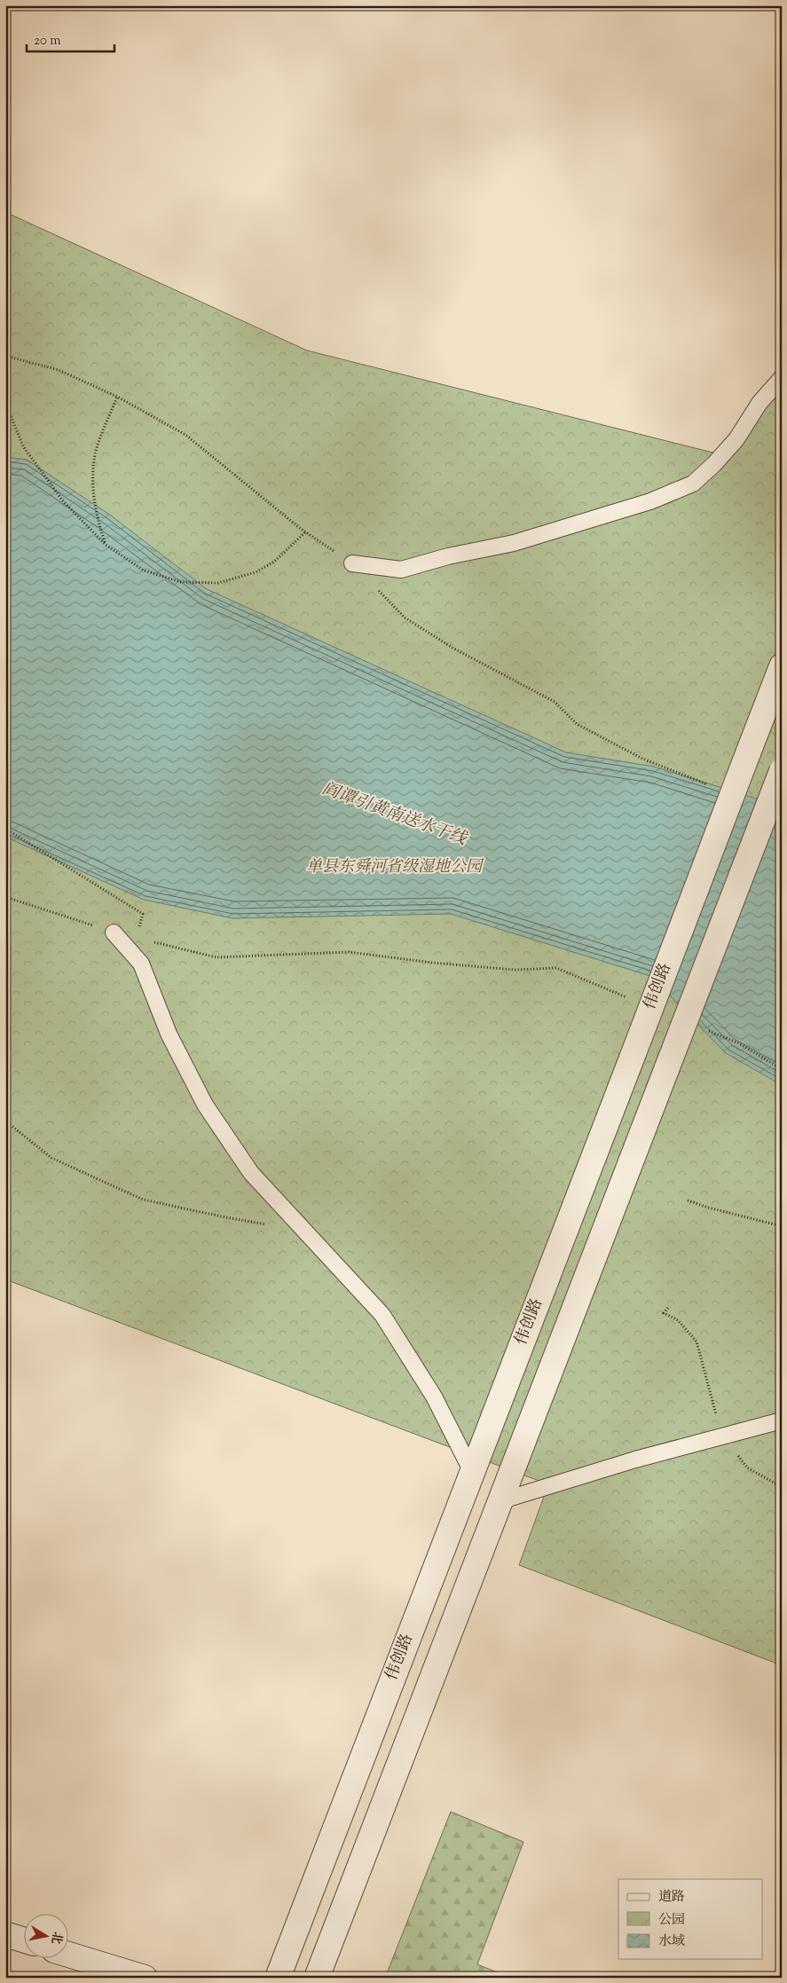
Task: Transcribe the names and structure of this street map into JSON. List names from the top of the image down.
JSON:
{
  "streets": {
    "street": ["伟创路"]
  },
  "water": ["阎谭引黄南送水干线"],
  "parks": ["单县东舜河省级湿地公园"],
  "legend": ["道路", "公园", "水域"],
  "scale_bar": "20 m",
  "north": "right"
}
